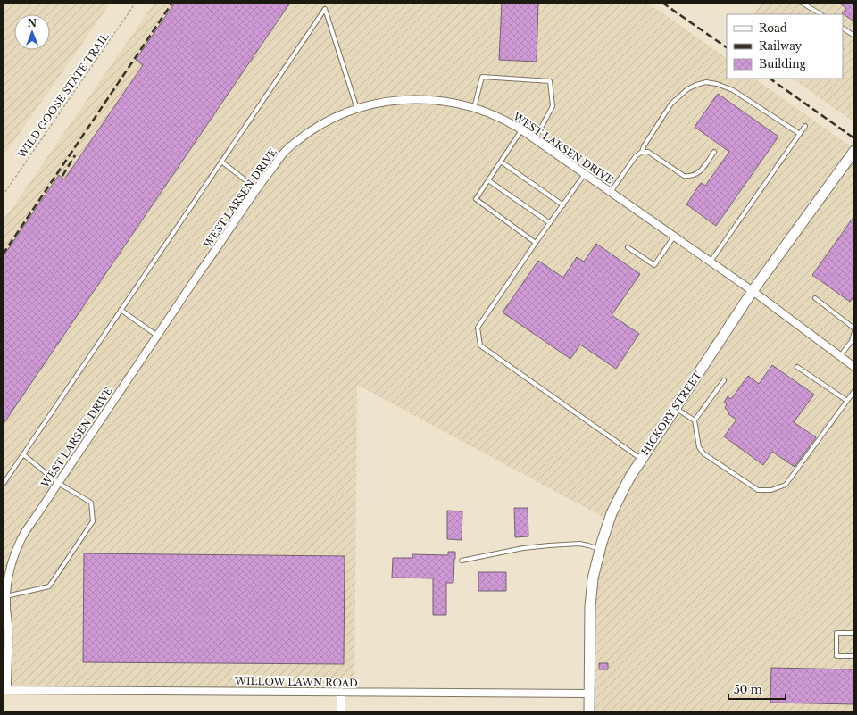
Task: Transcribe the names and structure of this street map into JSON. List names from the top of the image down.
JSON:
{
  "streets": {
    "street": ["WEST LARSEN DRIVE", "HICKORY STREET", "WILLOW LAWN ROAD"],
    "path": ["WILD GOOSE STATE TRAIL"]
  },
  "crossings": [
    ["WEST LARSEN DRIVE", "HICKORY STREET"],
    ["WEST LARSEN DRIVE", "WILLOW LAWN ROAD"],
    ["HICKORY STREET", "WILLOW LAWN ROAD"]
  ],
  "legend": ["Road", "Railway", "Building"],
  "scale_bar": "50 m",
  "north": "top"
}
